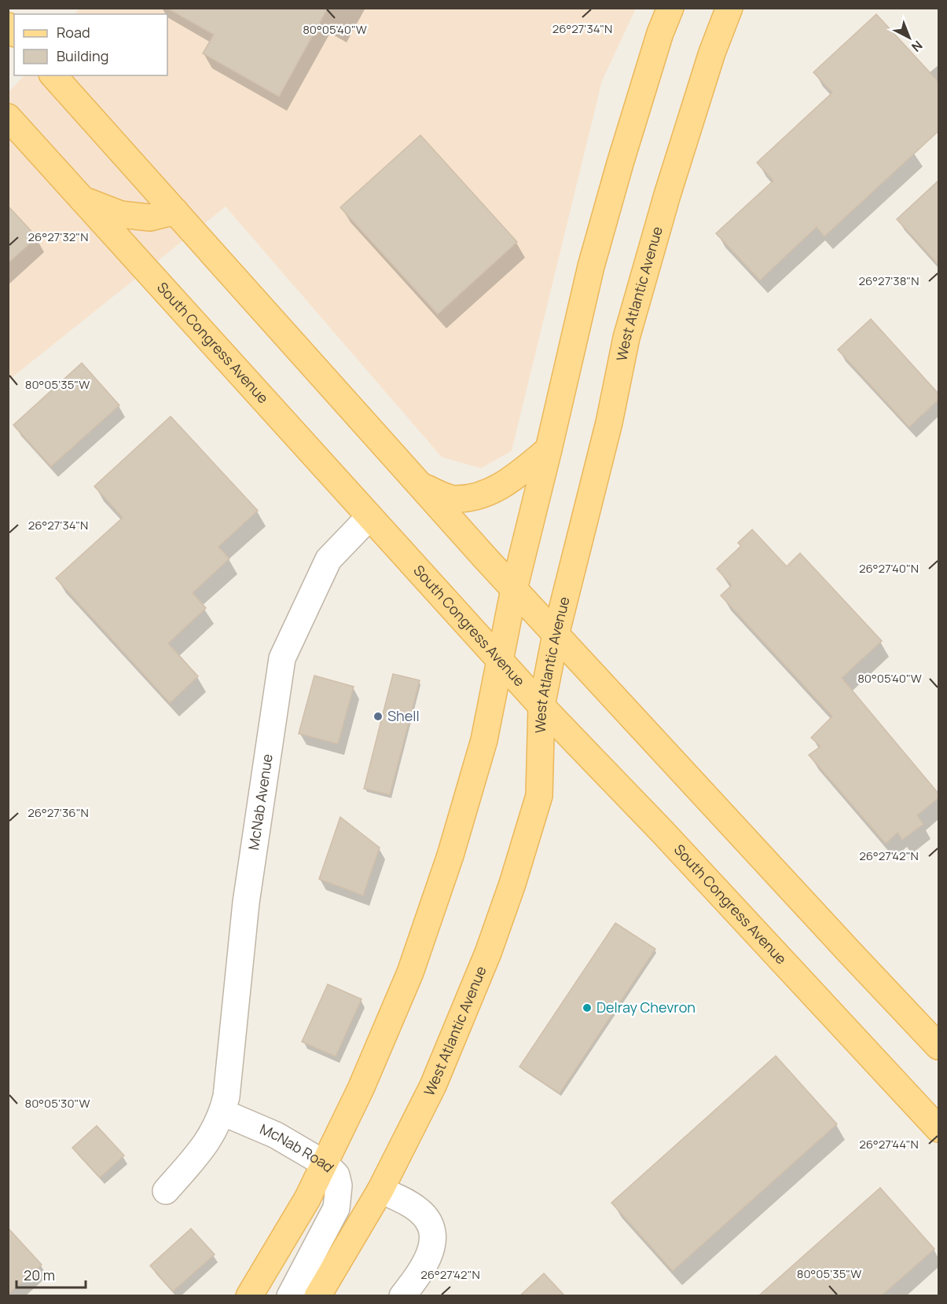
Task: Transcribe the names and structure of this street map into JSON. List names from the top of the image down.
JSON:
{
  "streets": {
    "main road": ["West Atlantic Avenue", "South Congress Avenue"],
    "street": ["McNab Avenue", "McNab Road"]
  },
  "crossings": [
    ["West Atlantic Avenue", "South Congress Avenue"],
    ["South Congress Avenue", "McNab Avenue"],
    ["McNab Avenue", "McNab Road"]
  ],
  "places": ["Shell", "Delray Chevron"],
  "legend": ["Road", "Building"],
  "scale_bar": "20 m",
  "north": "bottom right",
  "coordinates": [
    "26°27'34\"N",
    "80°05'40\"W",
    "26°27'32\"N",
    "26°27'38\"N",
    "80°05'35\"W",
    "26°27'40\"N",
    "26°27'36\"N",
    "26°27'42\"N",
    "80°05'30\"W",
    "26°27'44\"N"
  ]
}
